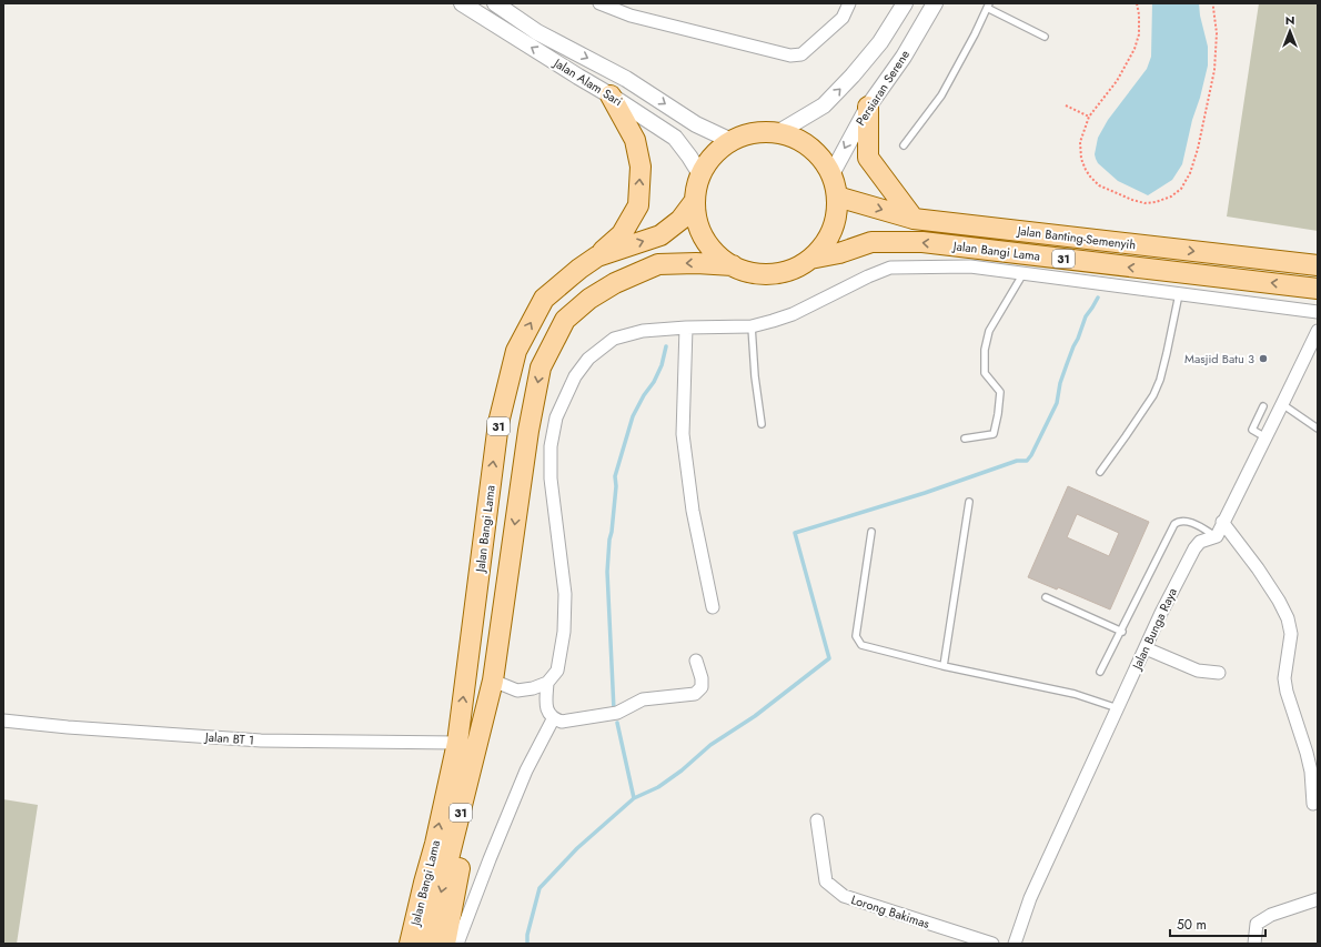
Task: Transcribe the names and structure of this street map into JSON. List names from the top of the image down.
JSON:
{
  "streets": {
    "main road": ["Jalan Banting-Semenyih", "Jalan Bangi Lama", "31"],
    "street": [
      "Jalan Alam Sari",
      "Persiaran Serene",
      "Jalan Bunga Raya",
      "Jalan BT 1",
      "Lorong Bakimas"
    ]
  },
  "crossings": [
    ["Jalan Alam Sari", "Persiaran Serene"],
    ["Jalan Alam Sari", "Jalan Banting-Semenyih"],
    ["Jalan Alam Sari", "Jalan Bangi Lama"],
    ["Persiaran Serene", "Jalan Banting-Semenyih"],
    ["Persiaran Serene", "Jalan Bangi Lama"],
    ["Jalan Banting-Semenyih", "Jalan Bangi Lama"],
    ["Jalan Bangi Lama", "Jalan BT 1"]
  ],
  "one_way": ["Jalan Banting-Semenyih"],
  "places": ["Masjid Batu 3"],
  "scale_bar": "50 m",
  "north": "top"
}
